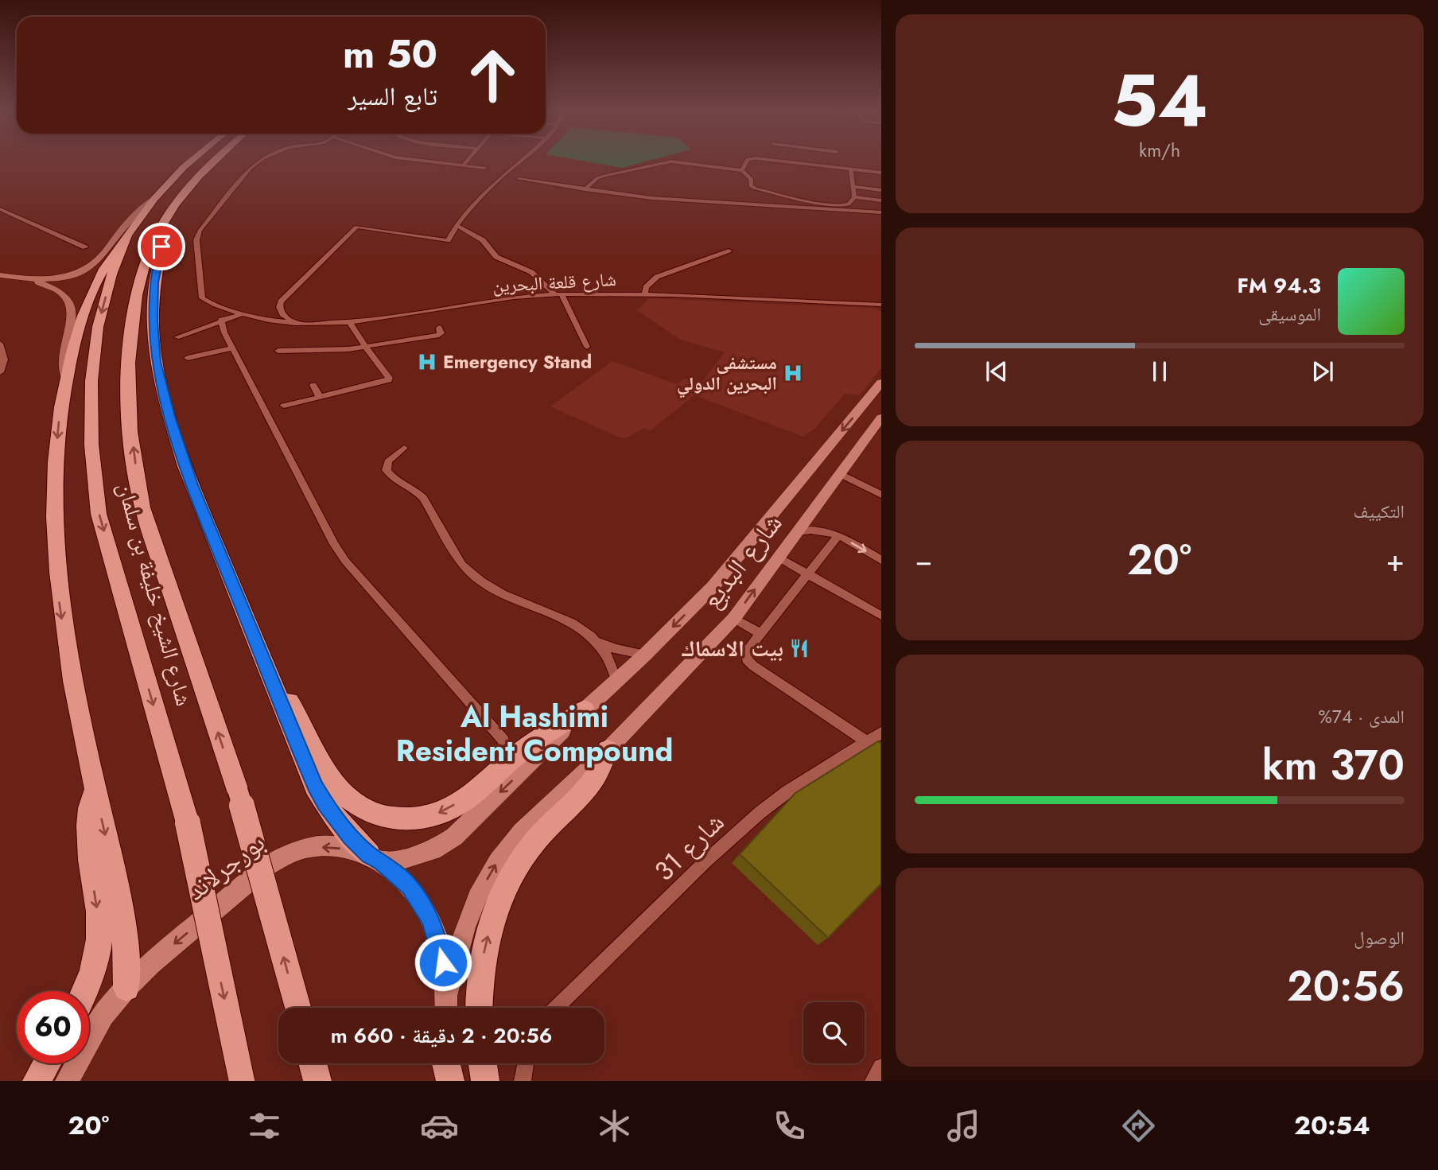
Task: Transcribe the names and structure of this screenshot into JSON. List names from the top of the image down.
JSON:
{
  "streets": {
    "highway": ["شارع الشيخ خليفة بن سلمان"],
    "main road": ["شارع البديع", "بورجرلاند"],
    "street": ["شارع قلعة البحرين", "شارع 31"]
  },
  "crossings": [
    ["شارع البديع", "بورجرلاند"]
  ],
  "one_way": ["بورجرلاند"],
  "districts": ["Al Hashimi Resident Compound"],
  "places": {
    "hospital": ["Emergency Stand", "مستشفى البحرين الدولي"],
    "restaurant": ["بيت الاسماك"]
  },
  "page": {
    "tile": [
      ["54", "km/h"],
      "التكييف",
      ["المدى · 74%", "370 km"],
      ["الوصول", "20:56"]
    ],
    "turn": ["50 m", "تابع السير"],
    "song": ["94.3 FM", "الموسيقى"],
    "heat": ["−", "20°", "+"],
    "limit": "60",
    "trip": "20:56 · 2 دقيقة · 660 m",
    "tabs": ["20:54", "20°"]
  }
}
